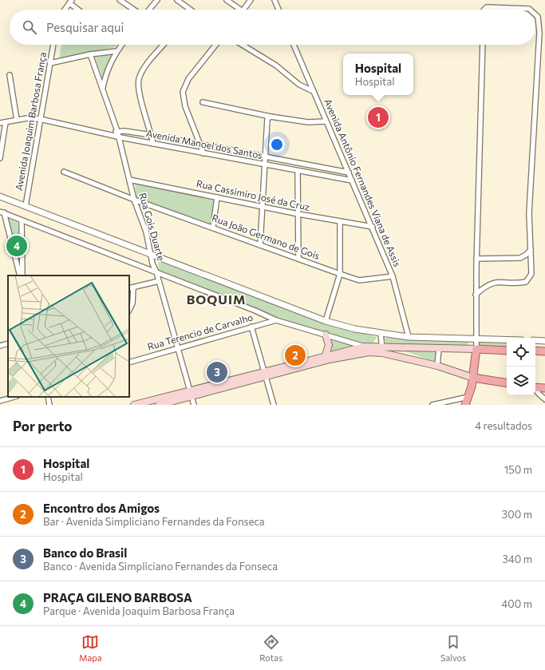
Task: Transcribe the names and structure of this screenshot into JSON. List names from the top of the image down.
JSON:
{
  "streets": {
    "street": [
      "Avenida Joaquim Barbosa França",
      "Avenida Manoel dos Santos",
      "Avenida Antônio Fernandes Viana de Assis",
      "Rua Cassimiro José da Cruz",
      "Rua Gois Duarte",
      "Rua João Germano de Gois",
      "Rua Terencio de Carvalho"
    ]
  },
  "crossings": [
    ["Avenida Joaquim Barbosa França", "Avenida Manoel dos Santos"],
    ["Avenida Manoel dos Santos", "Avenida Antônio Fernandes Viana de Assis"],
    ["Avenida Manoel dos Santos", "Rua Gois Duarte"],
    ["Avenida Antônio Fernandes Viana de Assis", "Rua Cassimiro José da Cruz"],
    ["Avenida Antônio Fernandes Viana de Assis", "Rua João Germano de Gois"],
    ["Rua Cassimiro José da Cruz", "Rua Gois Duarte"],
    ["Rua Gois Duarte", "Rua João Germano de Gois"],
    ["Rua Gois Duarte", "Rua Terencio de Carvalho"]
  ],
  "districts": ["BOQUIM"],
  "page": {
    "search": "Pesquisar aqui",
    "popup": ["Hospital", "Hospital"],
    "pins": [
      "1",
      "4",
      "2",
      "3"
    ],
    "heading": ["Por perto", "4 resultados"],
    "list": [
      {
        "mark": "1",
        "name": "Hospital",
        "note": "Hospital",
        "value": "150 m"
      },
      {
        "mark": "2",
        "name": "Encontro dos Amigos",
        "note": "Bar · Avenida Simpliciano Fernandes da Fonseca",
        "value": "300 m"
      },
      {
        "mark": "3",
        "name": "Banco do Brasil",
        "note": "Banco · Avenida Simpliciano Fernandes da Fonseca",
        "value": "340 m"
      },
      {
        "mark": "4",
        "name": "PRAÇA GILENO BARBOSA",
        "note": "Parque · Avenida Joaquim Barbosa França",
        "value": "400 m"
      }
    ],
    "nav": ["Mapa", "Rotas", "Salvos"]
  }
}
